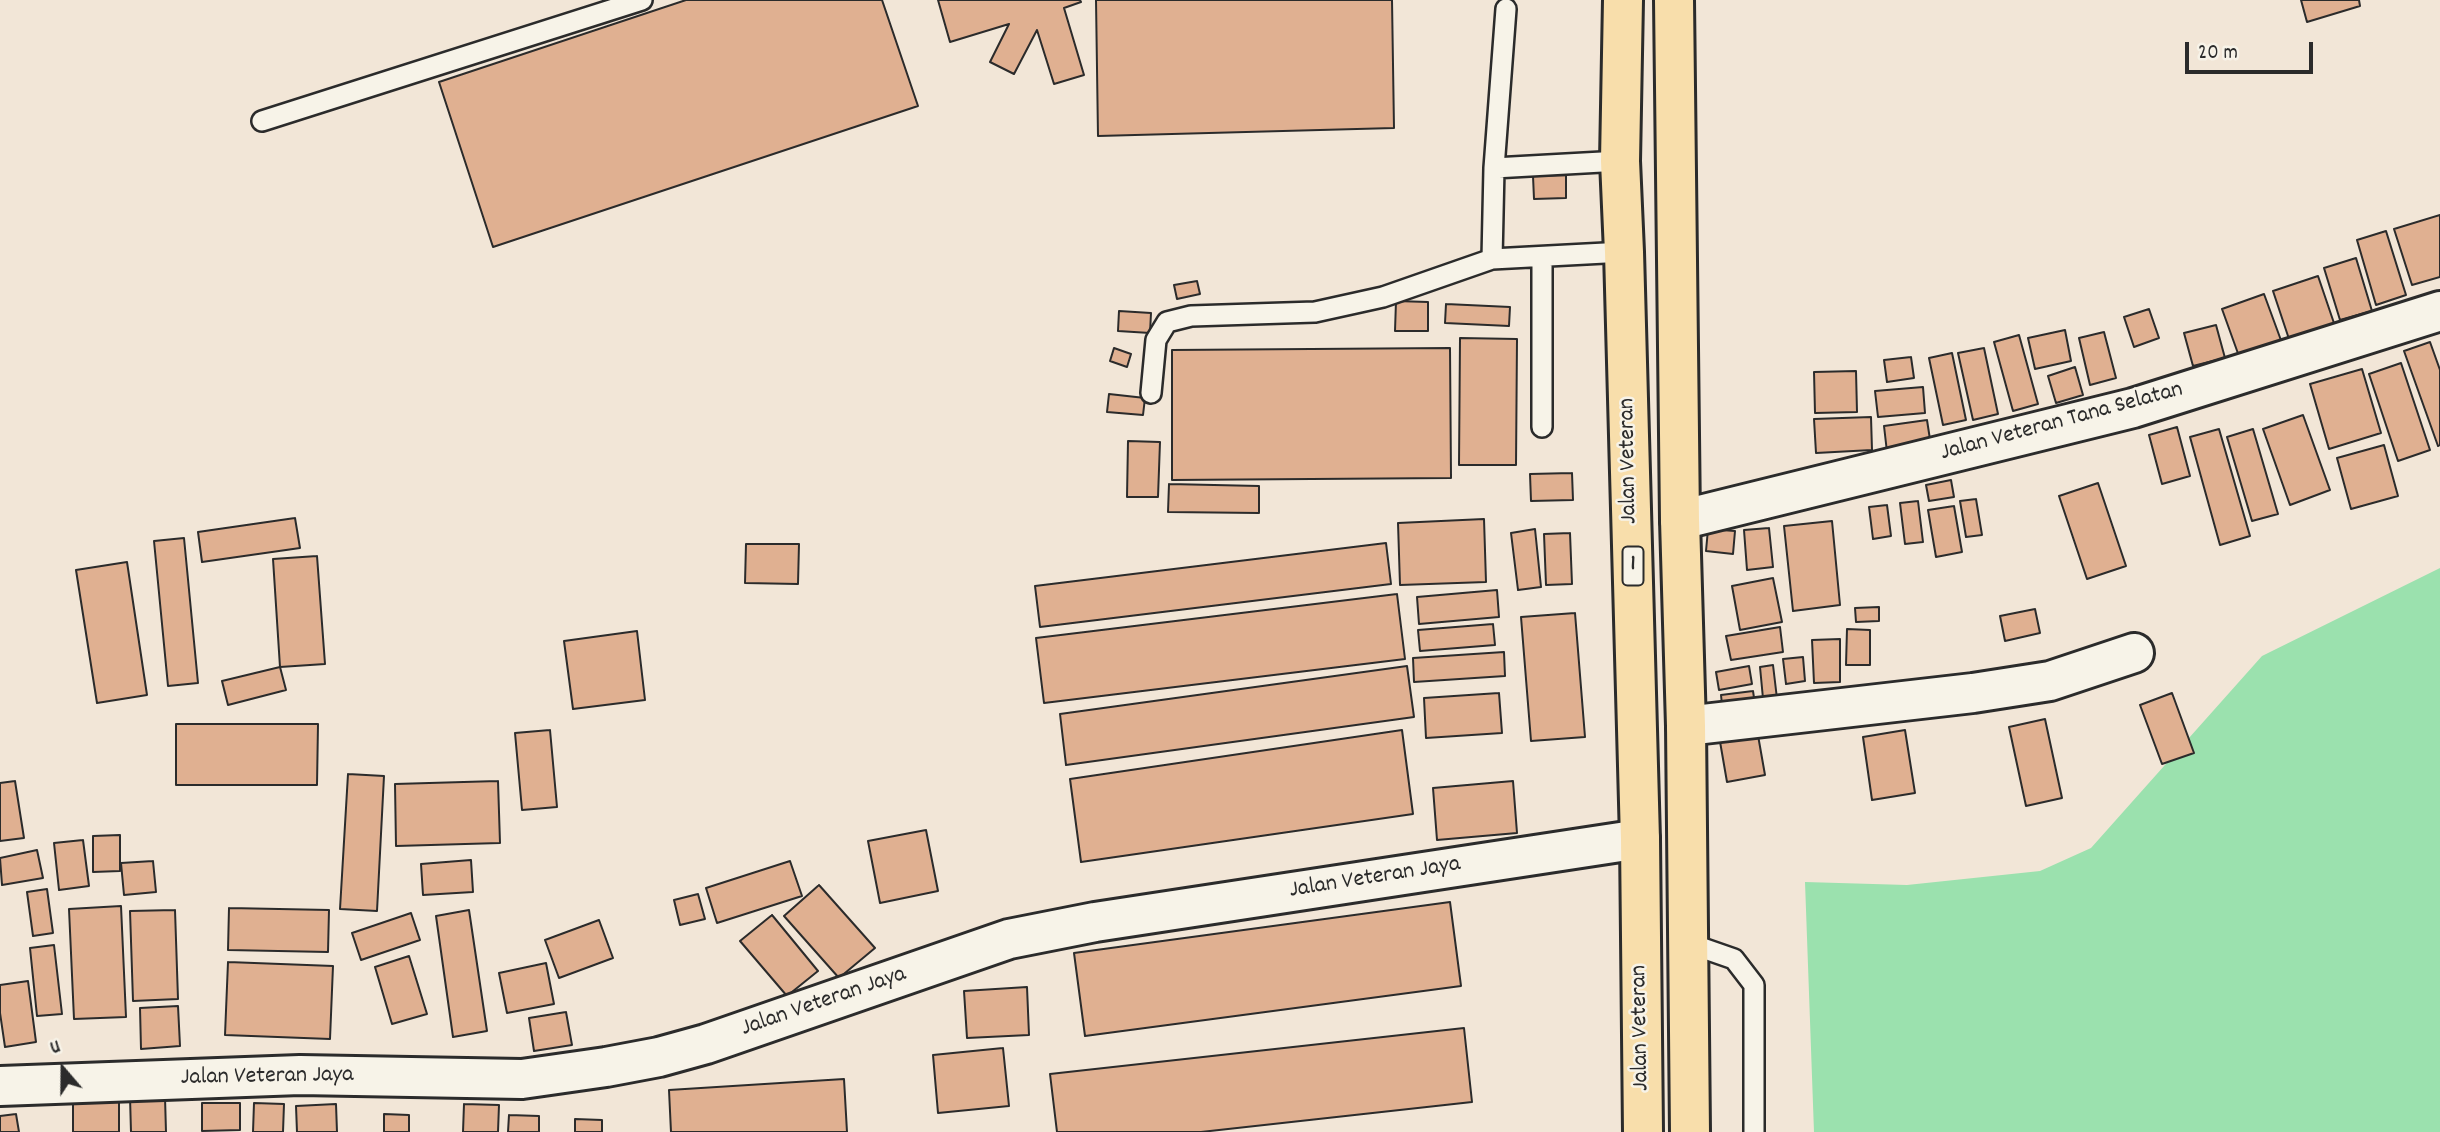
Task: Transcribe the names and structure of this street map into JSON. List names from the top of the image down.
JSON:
{
  "streets": {
    "highway": ["Jalan Veteran", "1"],
    "street": ["Jalan Veteran Tana Selatan", "Jalan Veteran Jaya"]
  },
  "crossings": [
    ["Jalan Veteran Tana Selatan", "Jalan Veteran"],
    ["Jalan Veteran", "Jalan Veteran Jaya"]
  ],
  "scale_bar": "20 m",
  "north": "top"
}
